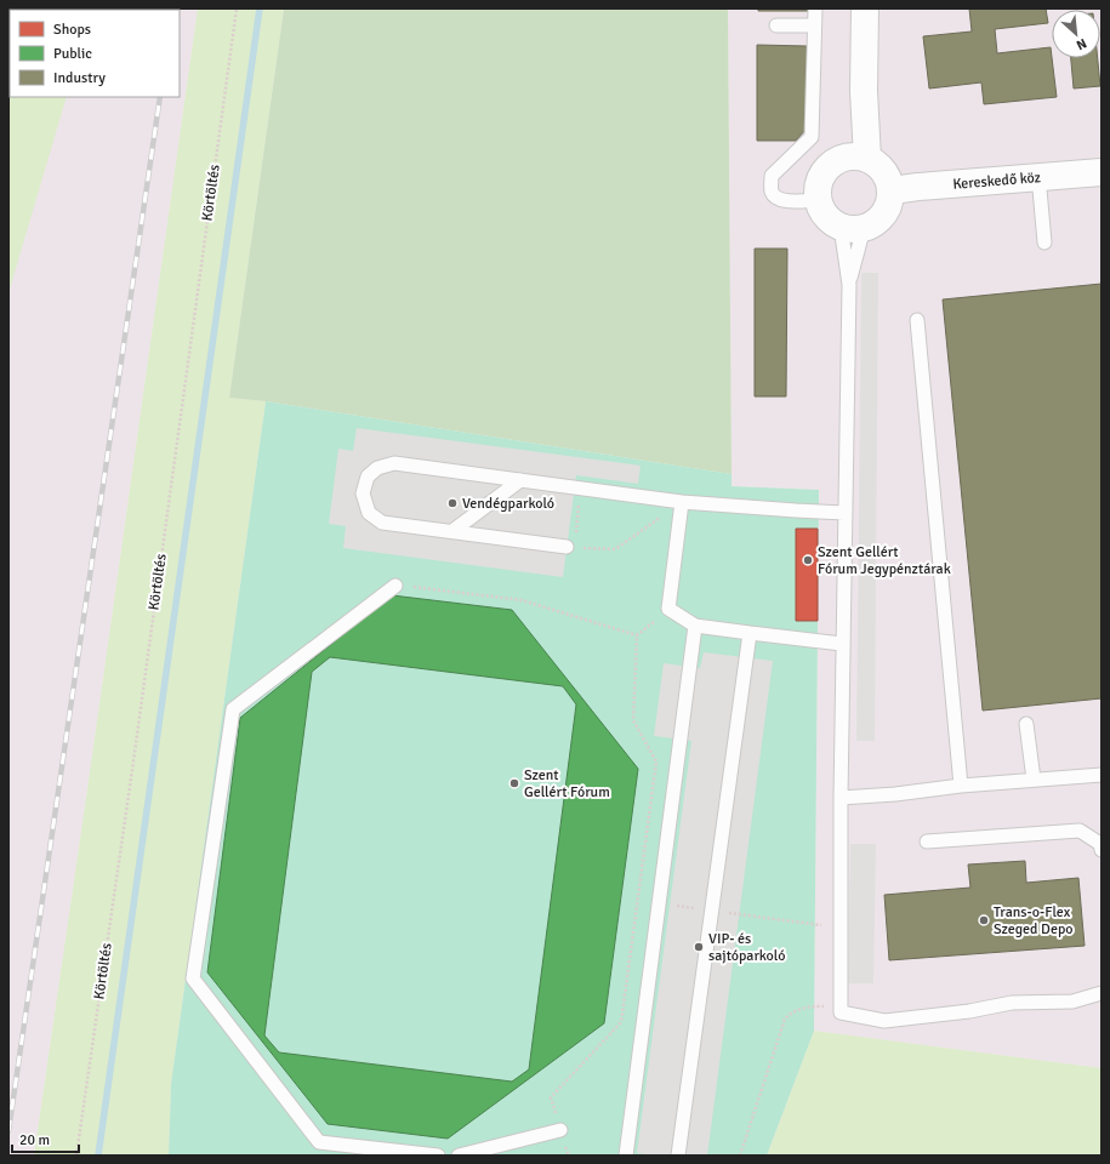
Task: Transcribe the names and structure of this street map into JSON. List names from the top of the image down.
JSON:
{
  "streets": {
    "street": ["Kereskedő köz"],
    "path": ["Körtöltés"]
  },
  "places": [
    "Vendégparkoló",
    "Szent Gellért Fórum Jegypénztárak",
    "Szent Gellért Fórum",
    "Trans-o-Flex Szeged Depo",
    "VIP- és sajtóparkoló"
  ],
  "legend": ["Shops", "Public", "Industry"],
  "scale_bar": "20 m",
  "north": "bottom right"
}
